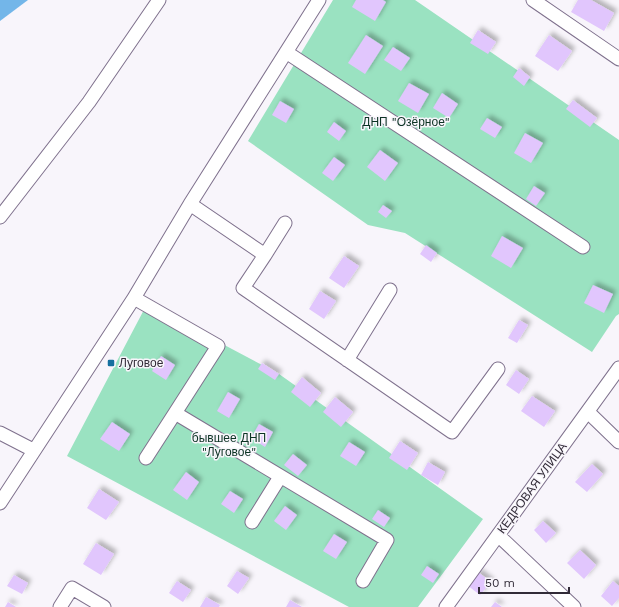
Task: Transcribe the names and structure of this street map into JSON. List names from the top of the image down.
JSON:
{
  "streets": {
    "street": ["КЕДРОВАЯ УЛИЦА"]
  },
  "parks": ["ДНП \"Озёрное\"", "бывшее ДНП \"Луговое\""],
  "places": {
    "transit": ["Луговое"]
  },
  "scale_bar": "50 m"
}
